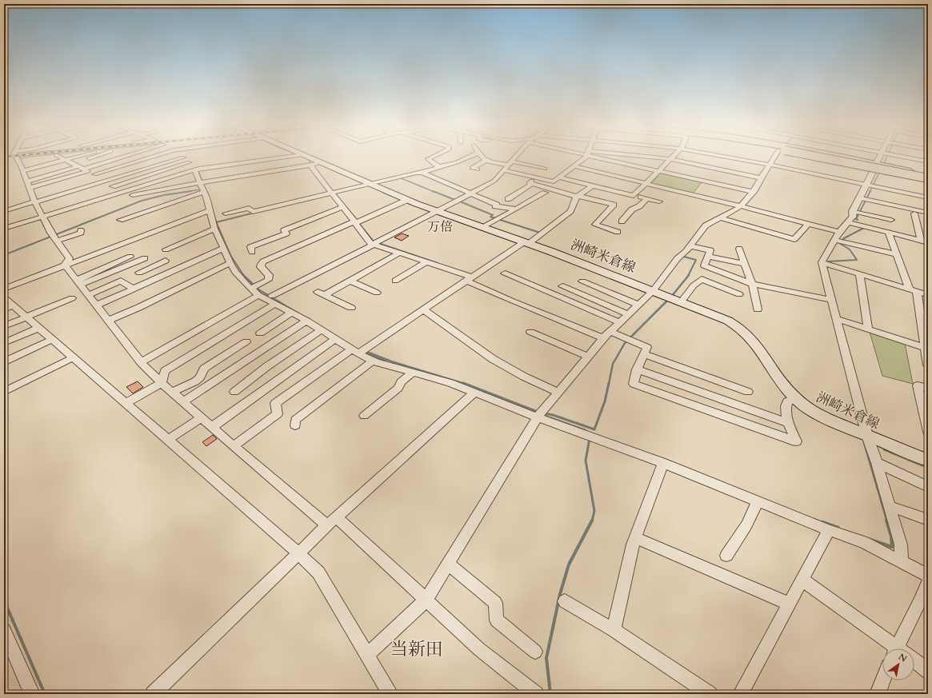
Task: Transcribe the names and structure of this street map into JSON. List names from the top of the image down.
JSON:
{
  "streets": {
    "main road": ["洲崎米倉線"]
  },
  "districts": ["万倍", "当新田"],
  "north": "top right"
}
